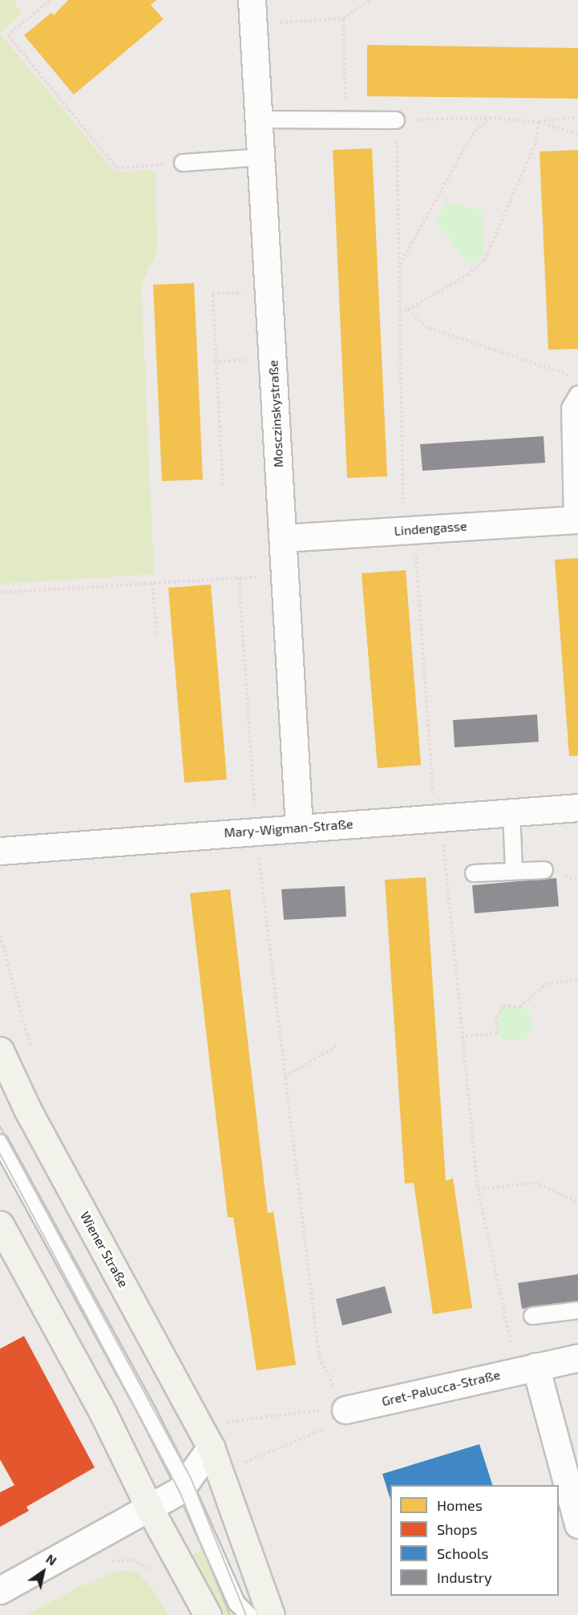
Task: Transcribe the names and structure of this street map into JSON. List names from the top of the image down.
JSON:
{
  "streets": {
    "main road": ["Wiener Straße"],
    "street": [
      "Mosczinskystraße",
      "Lindengasse",
      "Mary-Wigman-Straße",
      "Gret-Palucca-Straße"
    ]
  },
  "crossings": [
    ["Mosczinskystraße", "Lindengasse"],
    ["Mosczinskystraße", "Mary-Wigman-Straße"]
  ],
  "legend": [
    "Homes",
    "Shops",
    "Schools",
    "Industry"
  ],
  "north": "top right"
}
